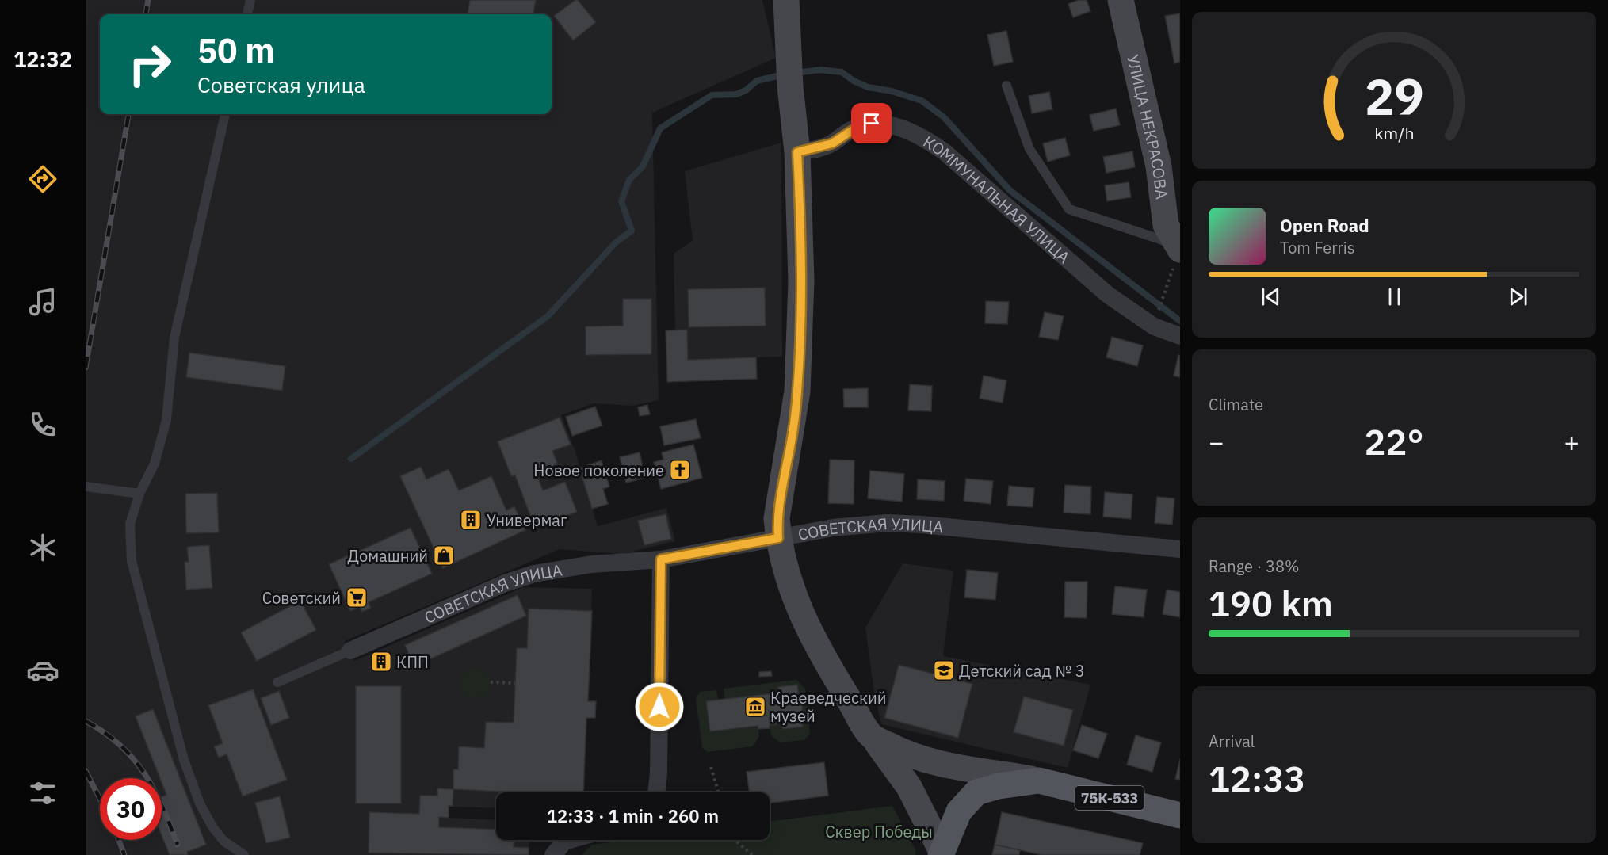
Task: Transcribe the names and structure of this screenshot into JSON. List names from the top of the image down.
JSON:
{
  "streets": {
    "main road": ["75К-533"],
    "street": ["УЛИЦА НЕКРАСОВА", "КОММУНАЛЬНАЯ УЛИЦА", "СОВЕТСКАЯ УЛИЦА"]
  },
  "parks": ["Сквер Победы"],
  "places": {
    "church": ["Новое поколение"],
    "building": ["Универмаг", "КПП"],
    "shop": ["Домашний"],
    "supermarket": ["Советский"],
    "school or university": ["Детский сад № 3"],
    "museum": ["Краеведческий музей"]
  },
  "page": {
    "tabs": "12:32",
    "turn": ["50 m", "Советская улица"],
    "song": ["Open Road", "Tom Ferris"],
    "tile": [
      "Climate",
      ["Range · 38%", "190 km"],
      ["Arrival", "12:33"]
    ],
    "heat": ["−", "22°", "+"],
    "limit": "30",
    "trip": "12:33 · 1 min · 260 m",
    "gauge": ["29", "km/h"]
  }
}
